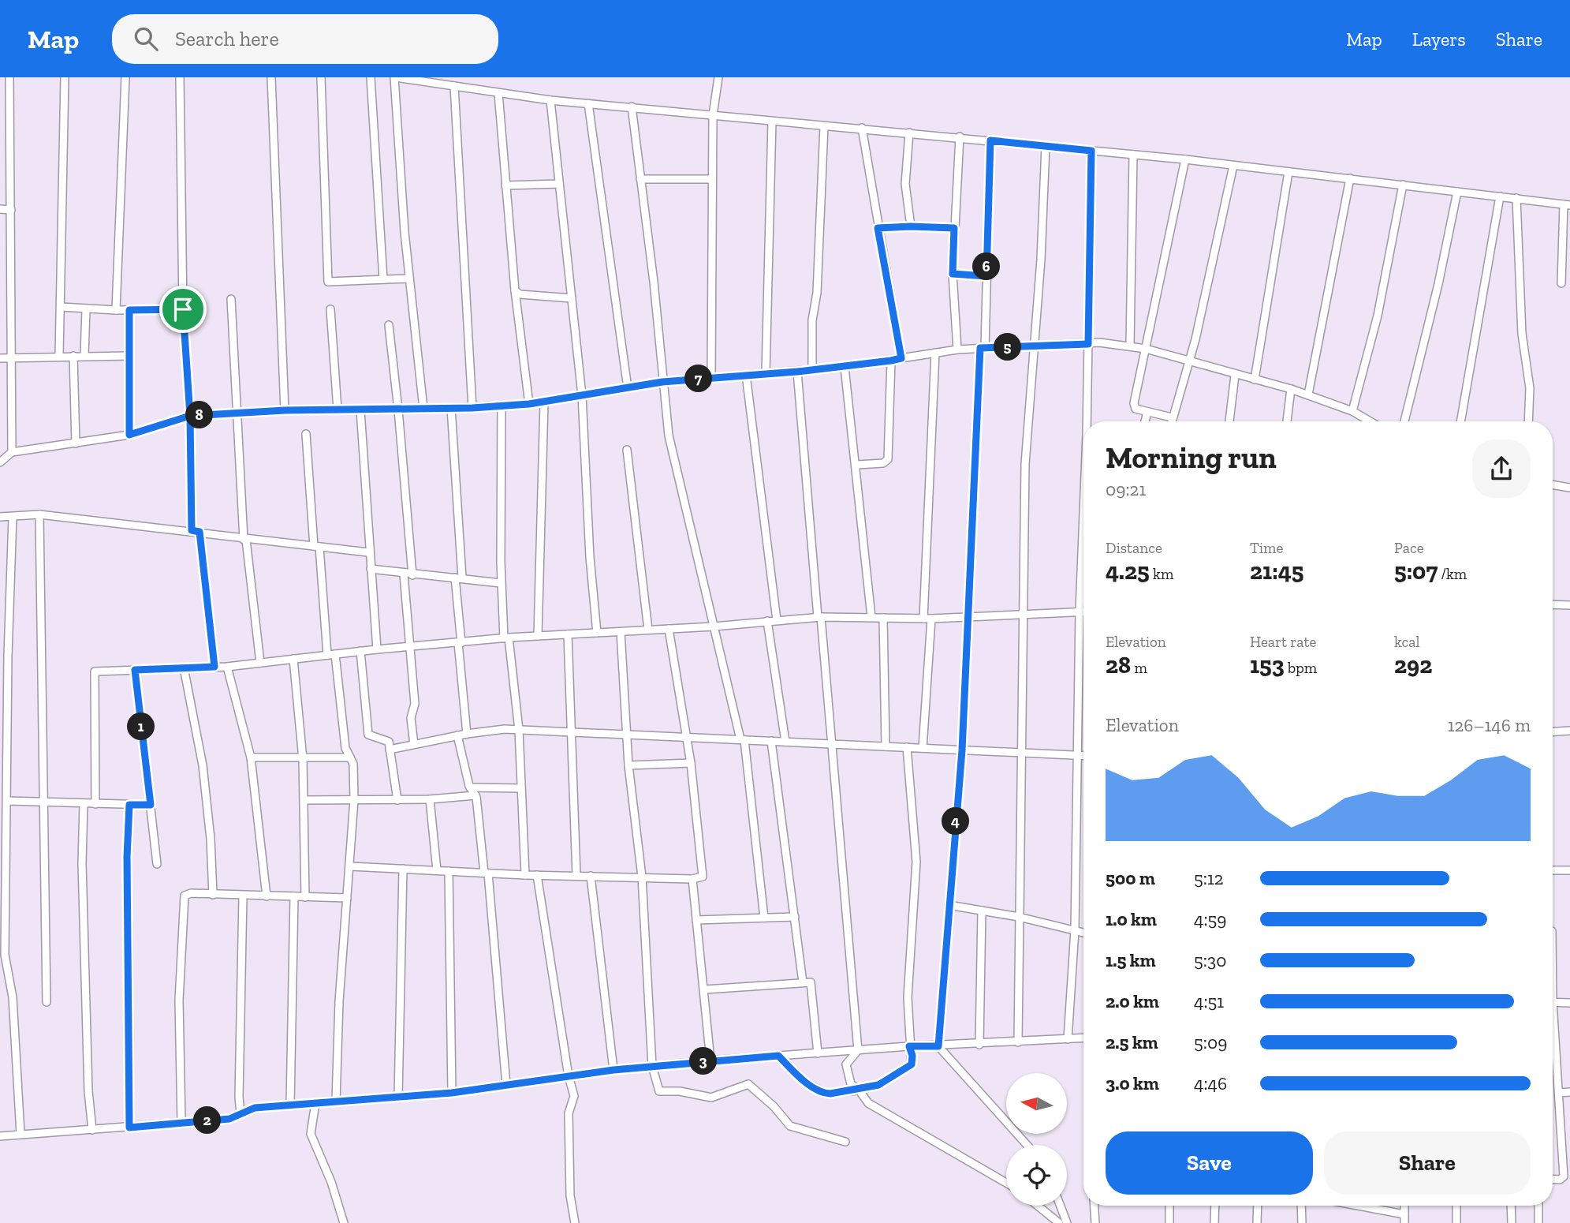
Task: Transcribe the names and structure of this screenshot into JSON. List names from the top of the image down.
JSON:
{
  "north": "left",
  "page": {
    "header": "Map",
    "search": "Search here",
    "nav": ["Map", "Layers", "Share"],
    "pins": [
      "6",
      "5",
      "7",
      "8",
      "1",
      "4",
      "3",
      "2"
    ],
    "heading": ["Morning run", "09:21"],
    "stats": [
      ["Distance", "4.25 km"],
      ["Time", "21:45"],
      ["Pace", "5:07 /km"],
      ["Elevation", "28 m"],
      ["Heart rate", "153 bpm"],
      ["kcal", "292"]
    ],
    "chart": ["Elevation", "126–146 m"],
    "list": [
      {
        "name": "500 m",
        "note": "5:12"
      },
      {
        "name": "1.0 km",
        "note": "4:59"
      },
      {
        "name": "1.5 km",
        "note": "5:30"
      },
      {
        "name": "2.0 km",
        "note": "4:51"
      },
      {
        "name": "2.5 km",
        "note": "5:09"
      },
      {
        "name": "3.0 km",
        "note": "4:46"
      }
    ],
    "buttons": ["Save", "Share"]
  }
}
